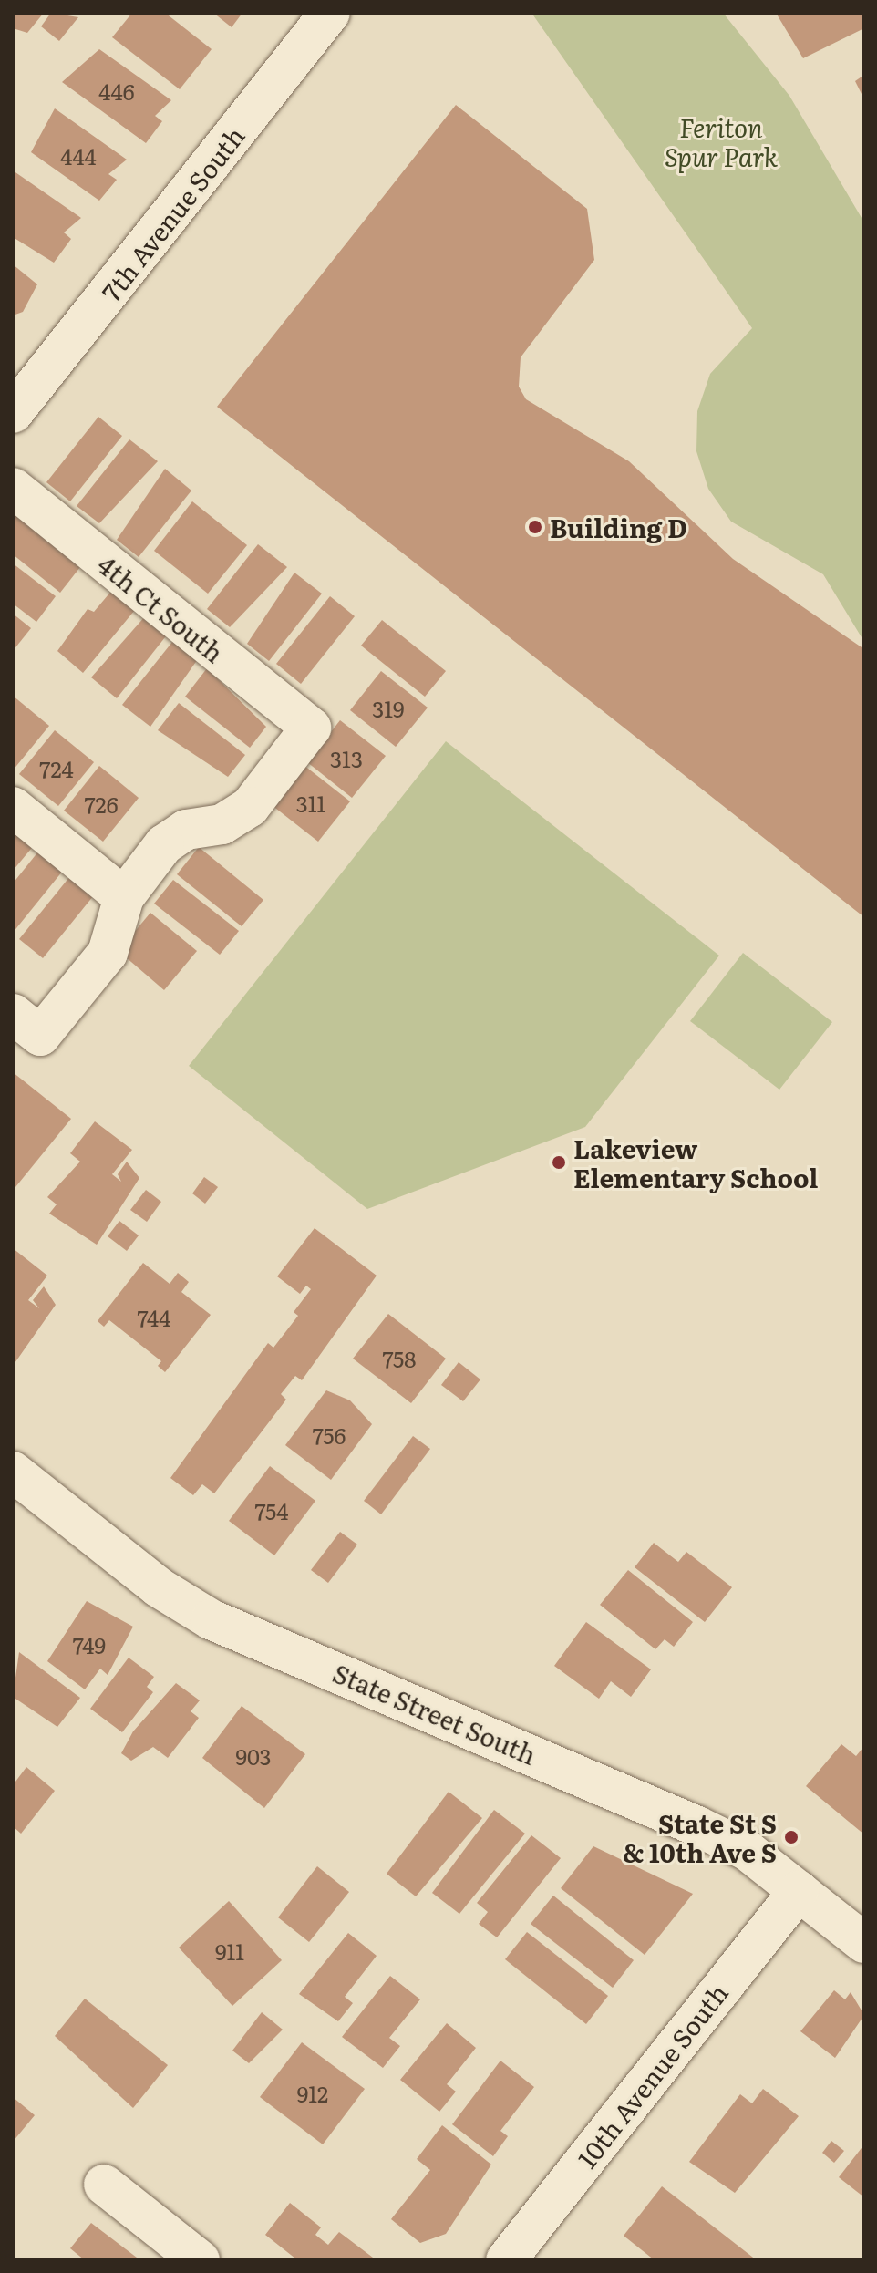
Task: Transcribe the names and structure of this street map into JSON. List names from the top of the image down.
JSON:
{
  "streets": {
    "street": [
      "7th Avenue South",
      "4th Ct South",
      "State Street South",
      "10th Avenue South"
    ]
  },
  "crossings": [
    ["State Street South", "10th Avenue South"]
  ],
  "parks": ["Feriton Spur Park"],
  "places": ["Building D", "Lakeview Elementary School", "State St S & 10th Ave S"],
  "house_numbers": [
    "446",
    "444",
    "319",
    "313",
    "724",
    "311",
    "726",
    "744",
    "758",
    "756",
    "754",
    "749",
    "903",
    "911",
    "912"
  ]
}
